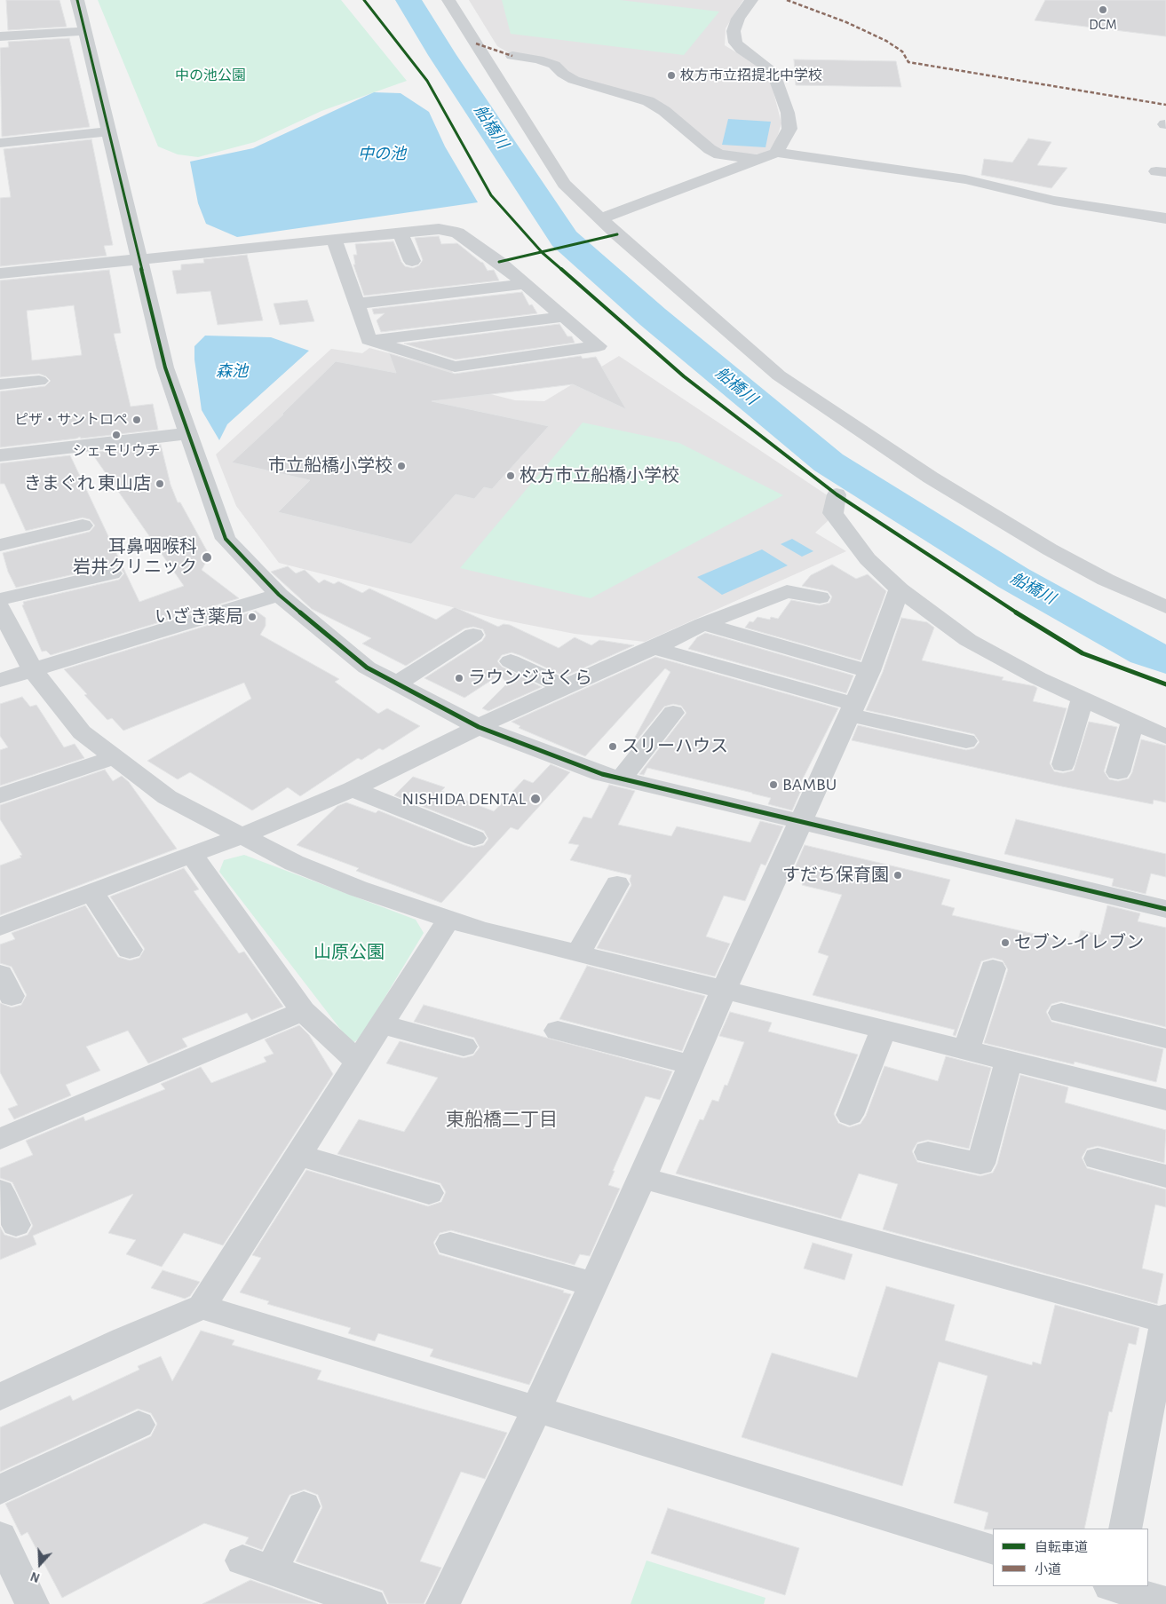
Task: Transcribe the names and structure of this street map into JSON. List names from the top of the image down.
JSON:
{
  "districts": ["東船橋二丁目"],
  "water": ["船橋川", "中の池", "森池"],
  "parks": ["中の池公園", "山原公園"],
  "places": [
    "DCM",
    "枚方市立招提北中学校",
    "ピザ・サントロペ",
    "シェ モリウチ",
    "市立船橋小学校",
    "枚方市立船橋小学校",
    "きまぐれ 東山店",
    "耳鼻咽喉科 岩井クリニック",
    "いざき薬局",
    "ラウンジさくら",
    "スリーハウス",
    "BAMBU",
    "NISHIDA DENTAL",
    "すだち保育園",
    "セブン-イレブン"
  ],
  "legend": ["自転車道", "小道"],
  "north": "bottom"
}
